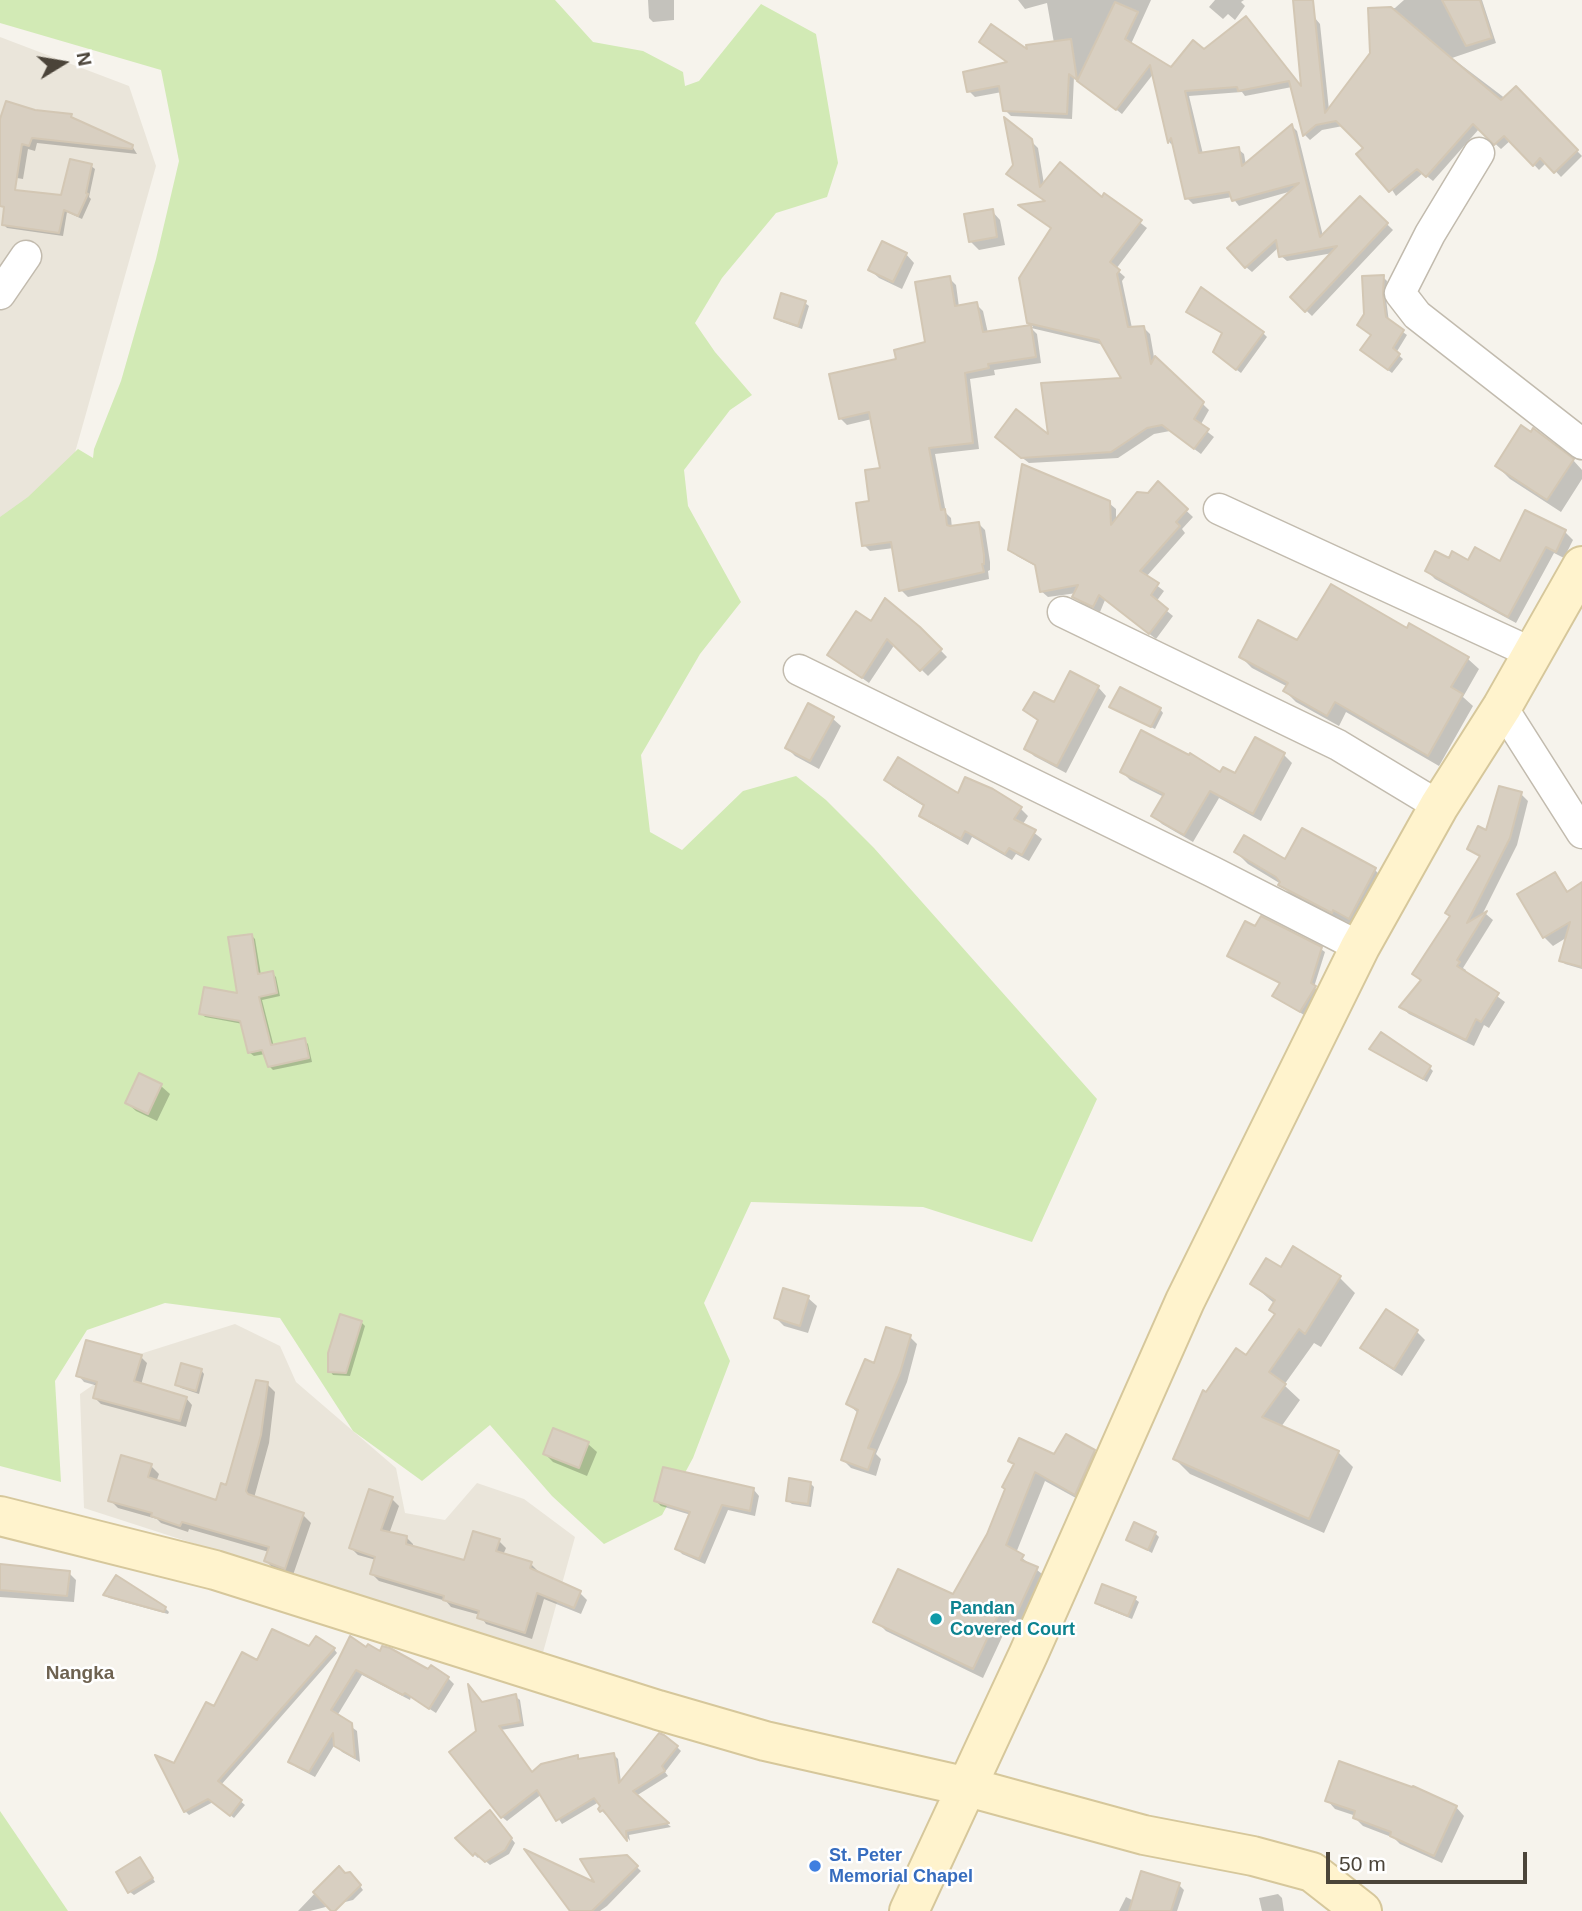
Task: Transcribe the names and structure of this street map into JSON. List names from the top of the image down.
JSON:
{
  "districts": ["Nangka"],
  "places": ["Pandan Covered Court", "St. Peter Memorial Chapel"],
  "scale_bar": "50 m",
  "north": "right"
}
